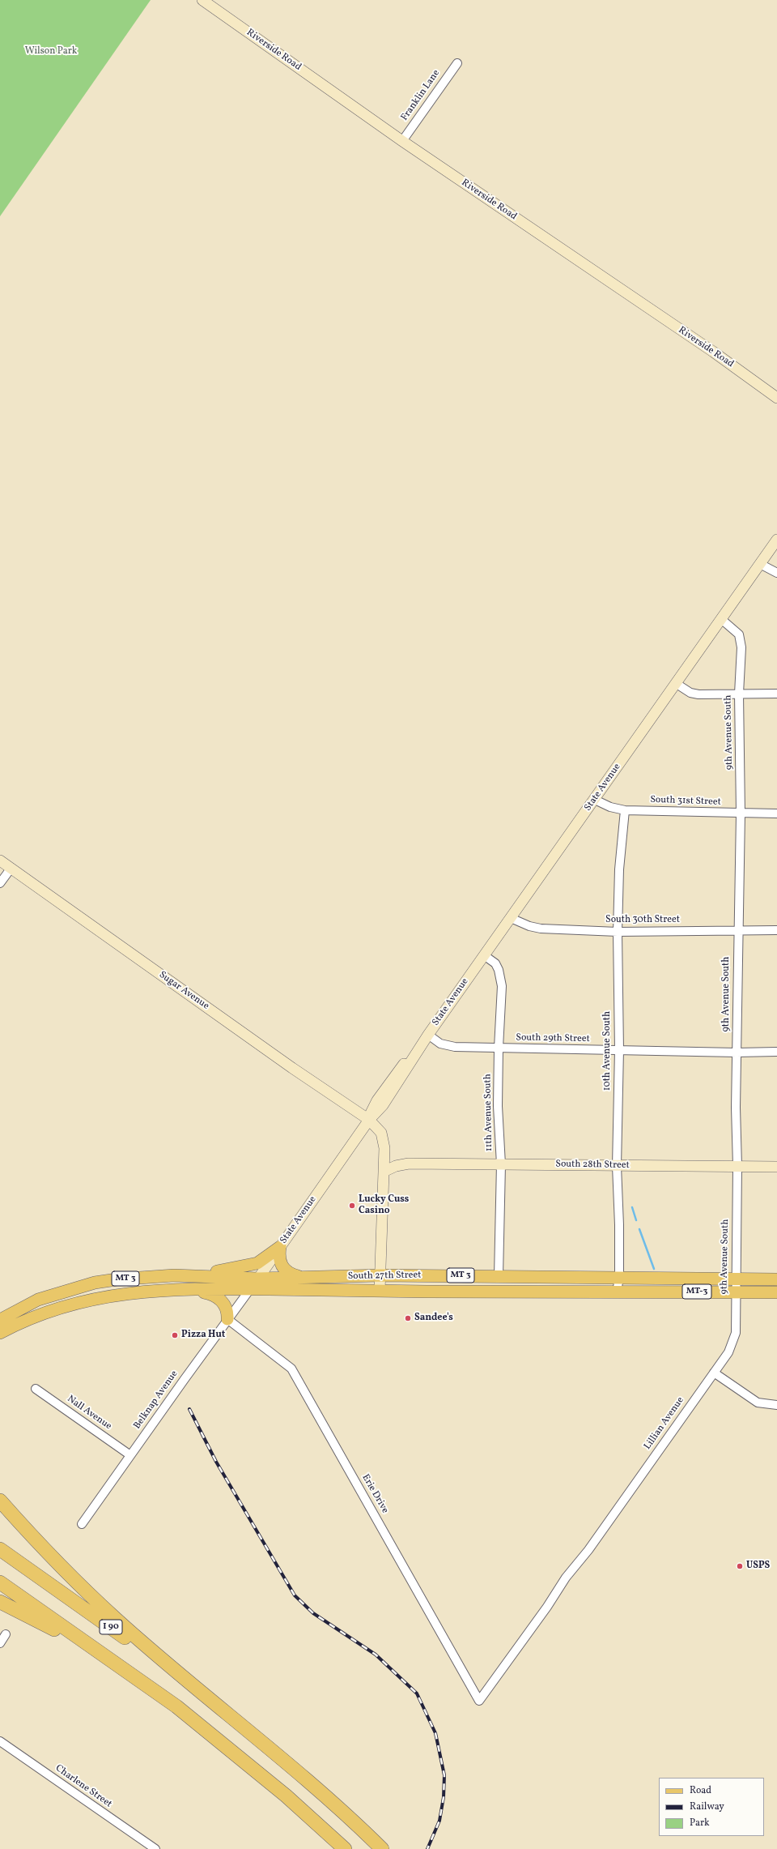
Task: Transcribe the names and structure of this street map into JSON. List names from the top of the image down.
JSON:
{
  "streets": {
    "highway": ["I 90"],
    "main road": [
      "Riverside Road",
      "State Avenue",
      "Sugar Avenue",
      "South 28th Street",
      "MT 3",
      "South 27th Street",
      "MT-3"
    ],
    "street": [
      "Franklin Lane",
      "9th Avenue South",
      "South 31st Street",
      "South 30th Street",
      "South 29th Street",
      "10th Avenue South",
      "11th Avenue South",
      "Belknap Avenue",
      "Nall Avenue",
      "Lillian Avenue",
      "Erie Drive",
      "Charlene Street"
    ]
  },
  "crossings": [
    ["Riverside Road", "Franklin Lane"],
    ["9th Avenue South", "State Avenue"],
    ["9th Avenue South", "South 31st Street"],
    ["9th Avenue South", "South 30th Street"],
    ["9th Avenue South", "South 29th Street"],
    ["9th Avenue South", "South 28th Street"],
    ["9th Avenue South", "South 27th Street"],
    ["9th Avenue South", "Lillian Avenue"],
    ["State Avenue", "South 31st Street"],
    ["State Avenue", "South 30th Street"],
    ["State Avenue", "Sugar Avenue"],
    ["State Avenue", "South 29th Street"],
    ["State Avenue", "11th Avenue South"],
    ["State Avenue", "South 27th Street"],
    ["State Avenue", "Belknap Avenue"],
    ["South 31st Street", "10th Avenue South"],
    ["South 30th Street", "10th Avenue South"],
    ["Sugar Avenue", "South 28th Street"],
    ["Sugar Avenue", "South 27th Street"],
    ["South 29th Street", "10th Avenue South"],
    ["South 29th Street", "11th Avenue South"],
    ["10th Avenue South", "South 28th Street"],
    ["10th Avenue South", "South 27th Street"],
    ["11th Avenue South", "South 28th Street"],
    ["11th Avenue South", "South 27th Street"],
    ["South 27th Street", "Belknap Avenue"],
    ["Belknap Avenue", "Nall Avenue"],
    ["Belknap Avenue", "Erie Drive"],
    ["Lillian Avenue", "Erie Drive"]
  ],
  "parks": ["Wilson Park"],
  "places": [
    "Lucky Cuss Casino",
    "Sandee's",
    "Pizza Hut",
    "USPS"
  ],
  "legend": ["Road", "Railway", "Park"]
}
